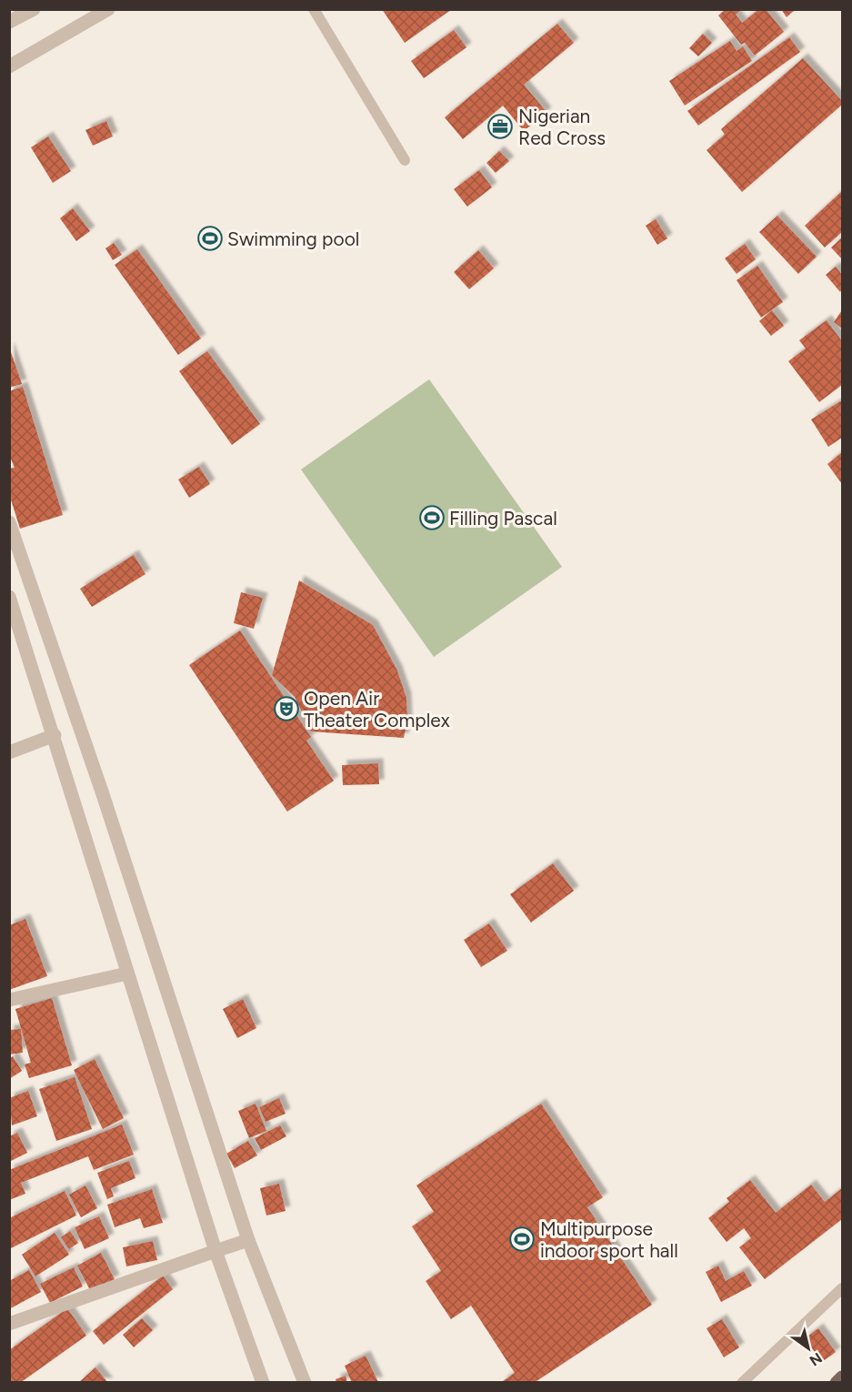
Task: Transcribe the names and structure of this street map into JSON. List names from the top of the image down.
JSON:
{
  "places": {
    "office": ["Nigerian Red Cross"],
    "sports": ["Swimming pool", "Filling Pascal", "Multipurpose indoor sport hall"],
    "theatre": ["Open Air Theater Complex"]
  },
  "north": "bottom right"
}
